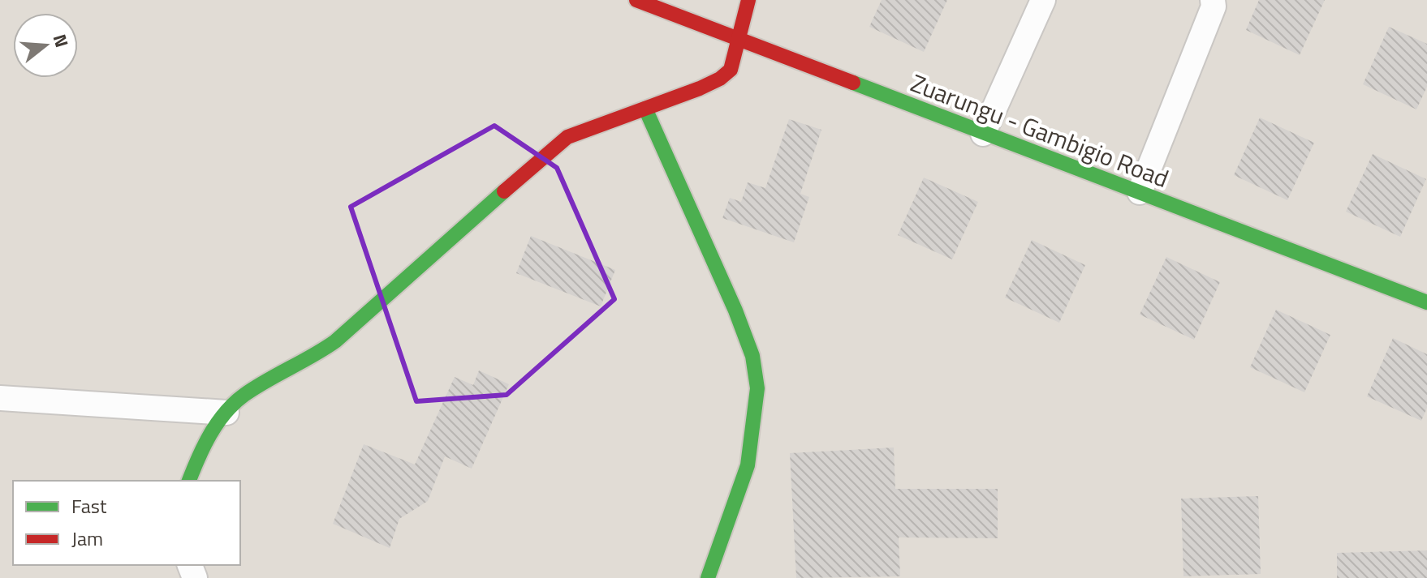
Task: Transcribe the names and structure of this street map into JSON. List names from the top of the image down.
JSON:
{
  "streets": {
    "street": ["Zuarungu - Gambigio Road"]
  },
  "legend": ["Fast", "Jam"],
  "north": "right"
}
